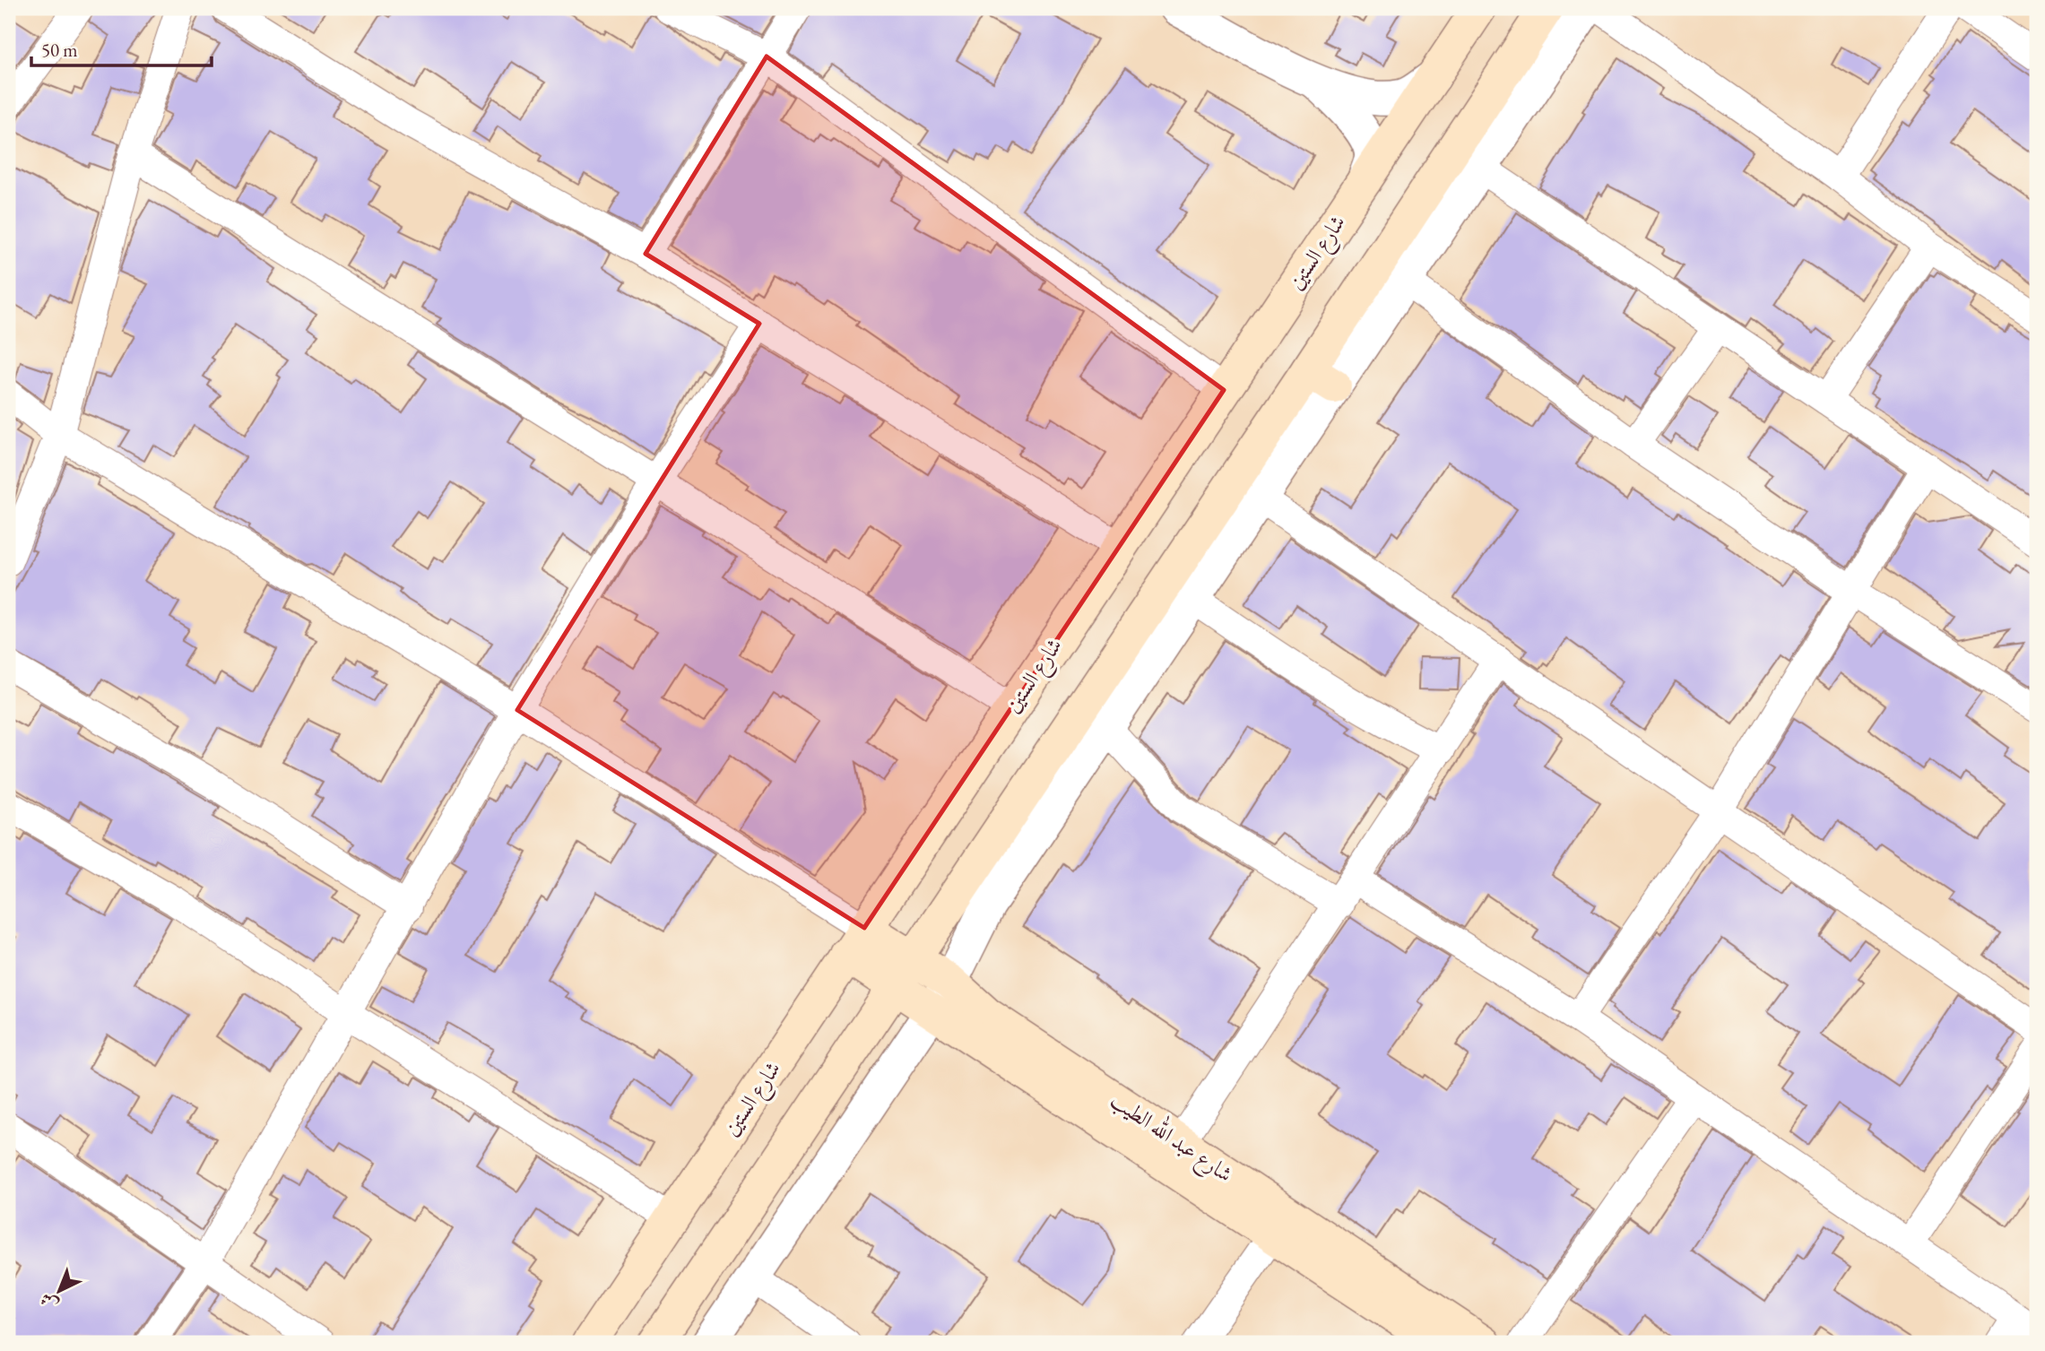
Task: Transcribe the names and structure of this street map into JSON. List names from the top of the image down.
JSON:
{
  "streets": {
    "main road": ["شارع الستين", "شارع عبد الله الطيب"]
  },
  "crossings": [
    ["شارع الستين", "شارع عبد الله الطيب"]
  ],
  "scale_bar": "50 m",
  "north": "bottom left"
}
